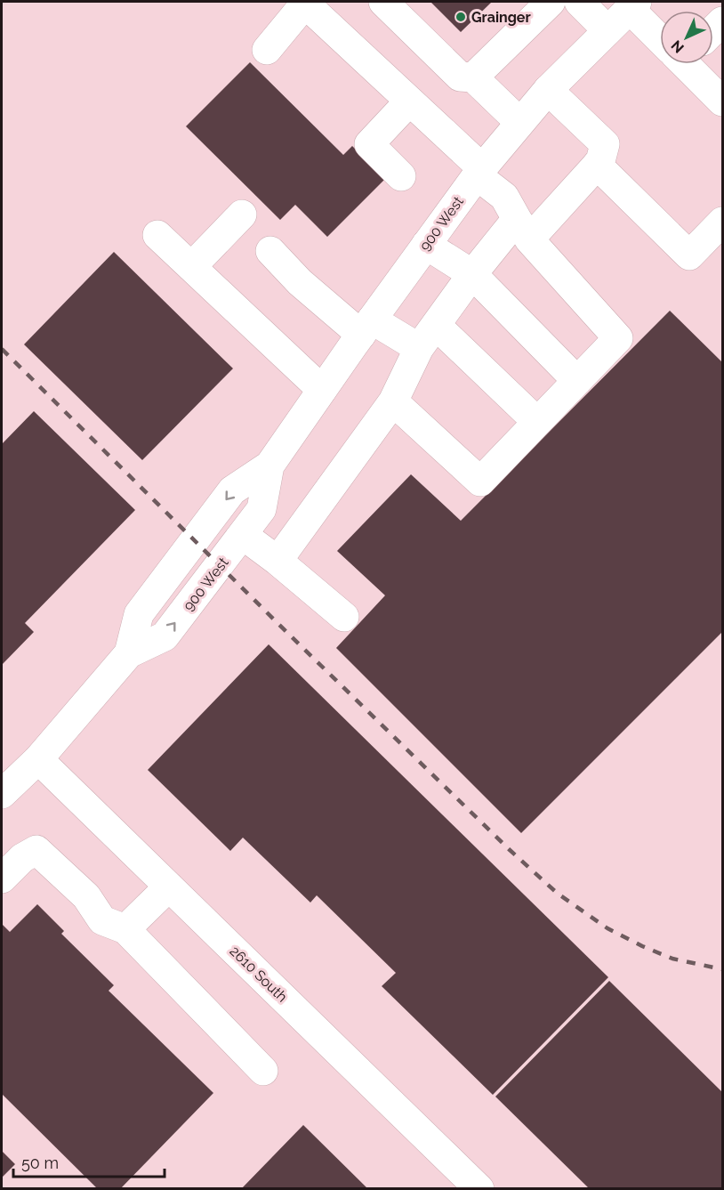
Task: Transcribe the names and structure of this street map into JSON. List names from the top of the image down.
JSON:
{
  "streets": {
    "main road": ["900 West", "2610 South"]
  },
  "crossings": [
    ["900 West", "2610 South"]
  ],
  "places": ["Grainger"],
  "scale_bar": "50 m",
  "north": "bottom left"
}
